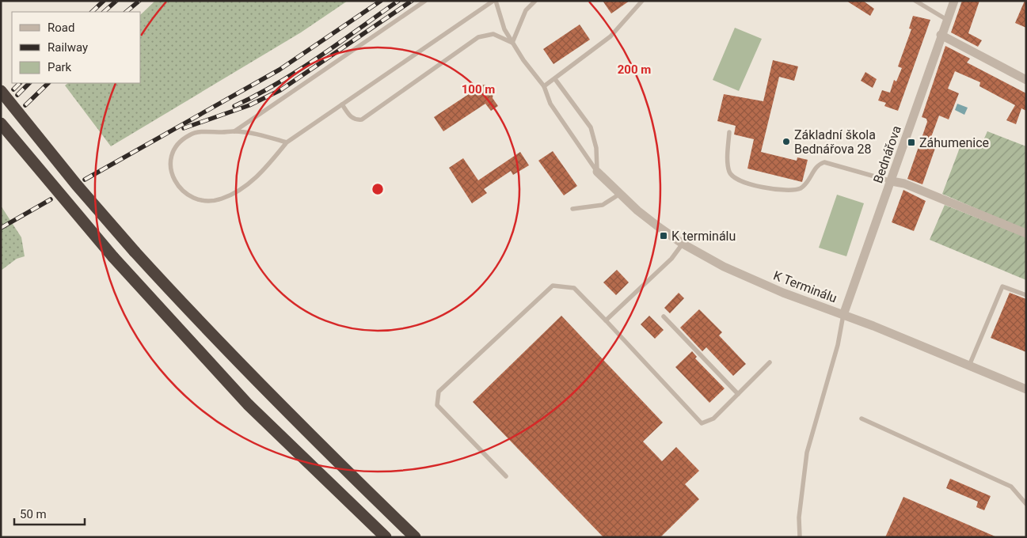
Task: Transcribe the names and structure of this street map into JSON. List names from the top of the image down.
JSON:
{
  "streets": {
    "street": ["Bednářova", "K Terminálu"]
  },
  "crossings": [
    ["Bednářova", "K Terminálu"]
  ],
  "places": {
    "other": ["Základní škola Bednářova 28"],
    "transit": ["Záhumenice", "K terminálu"]
  },
  "legend": ["Road", "Railway", "Park"],
  "scale_bar": "50 m",
  "rings": ["200 m", "100 m"]
}
